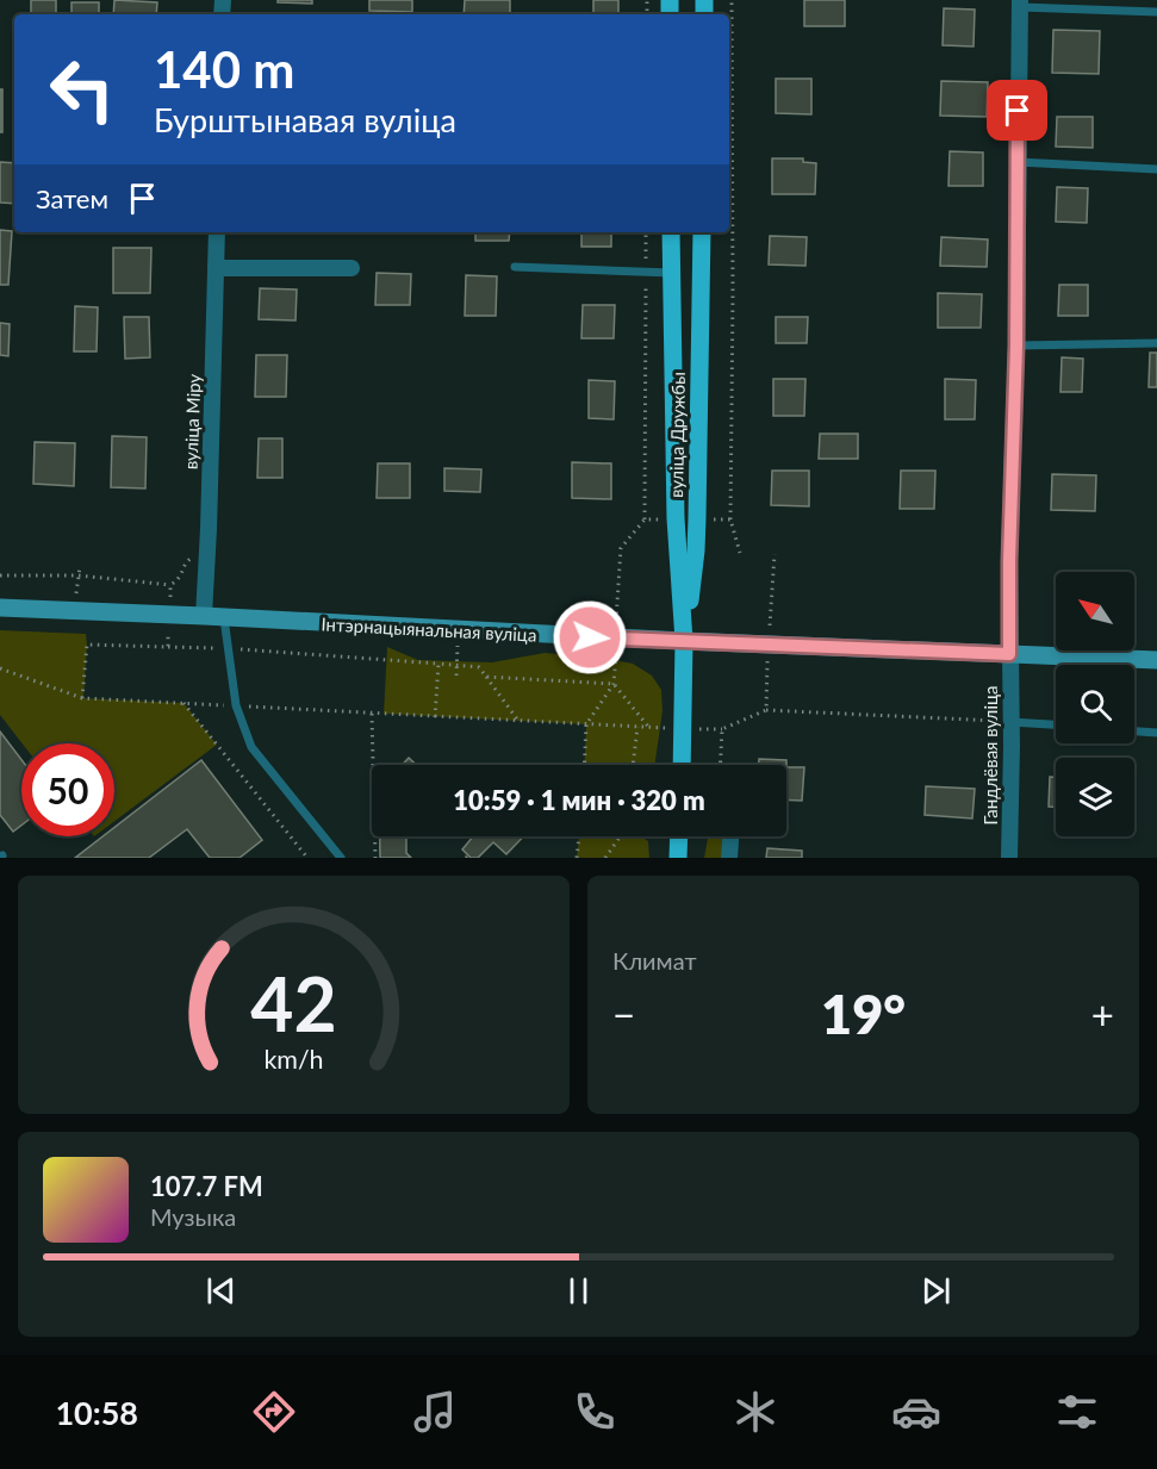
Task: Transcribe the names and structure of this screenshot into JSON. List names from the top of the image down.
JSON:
{
  "streets": {
    "main road": ["вуліца Дружбы", "Інтэрнацыянальная вуліца"],
    "street": ["вуліца Міру", "Гандлёвая вуліца"]
  },
  "crossings": [
    ["вуліца Міру", "Інтэрнацыянальная вуліца"],
    ["вуліца Дружбы", "Інтэрнацыянальная вуліца"],
    ["Інтэрнацыянальная вуліца", "Гандлёвая вуліца"]
  ],
  "north": "top left",
  "page": {
    "turn": ["140 m", "Бурштынавая вуліца"],
    "then": "Затем",
    "limit": "50",
    "trip": "10:59 · 1 мин · 320 m",
    "tile": "Климат",
    "heat": ["−", "19°", "+"],
    "song": ["107.7 FM", "Музыка"],
    "tabs": "10:58",
    "gauge": ["42", "km/h"]
  }
}
